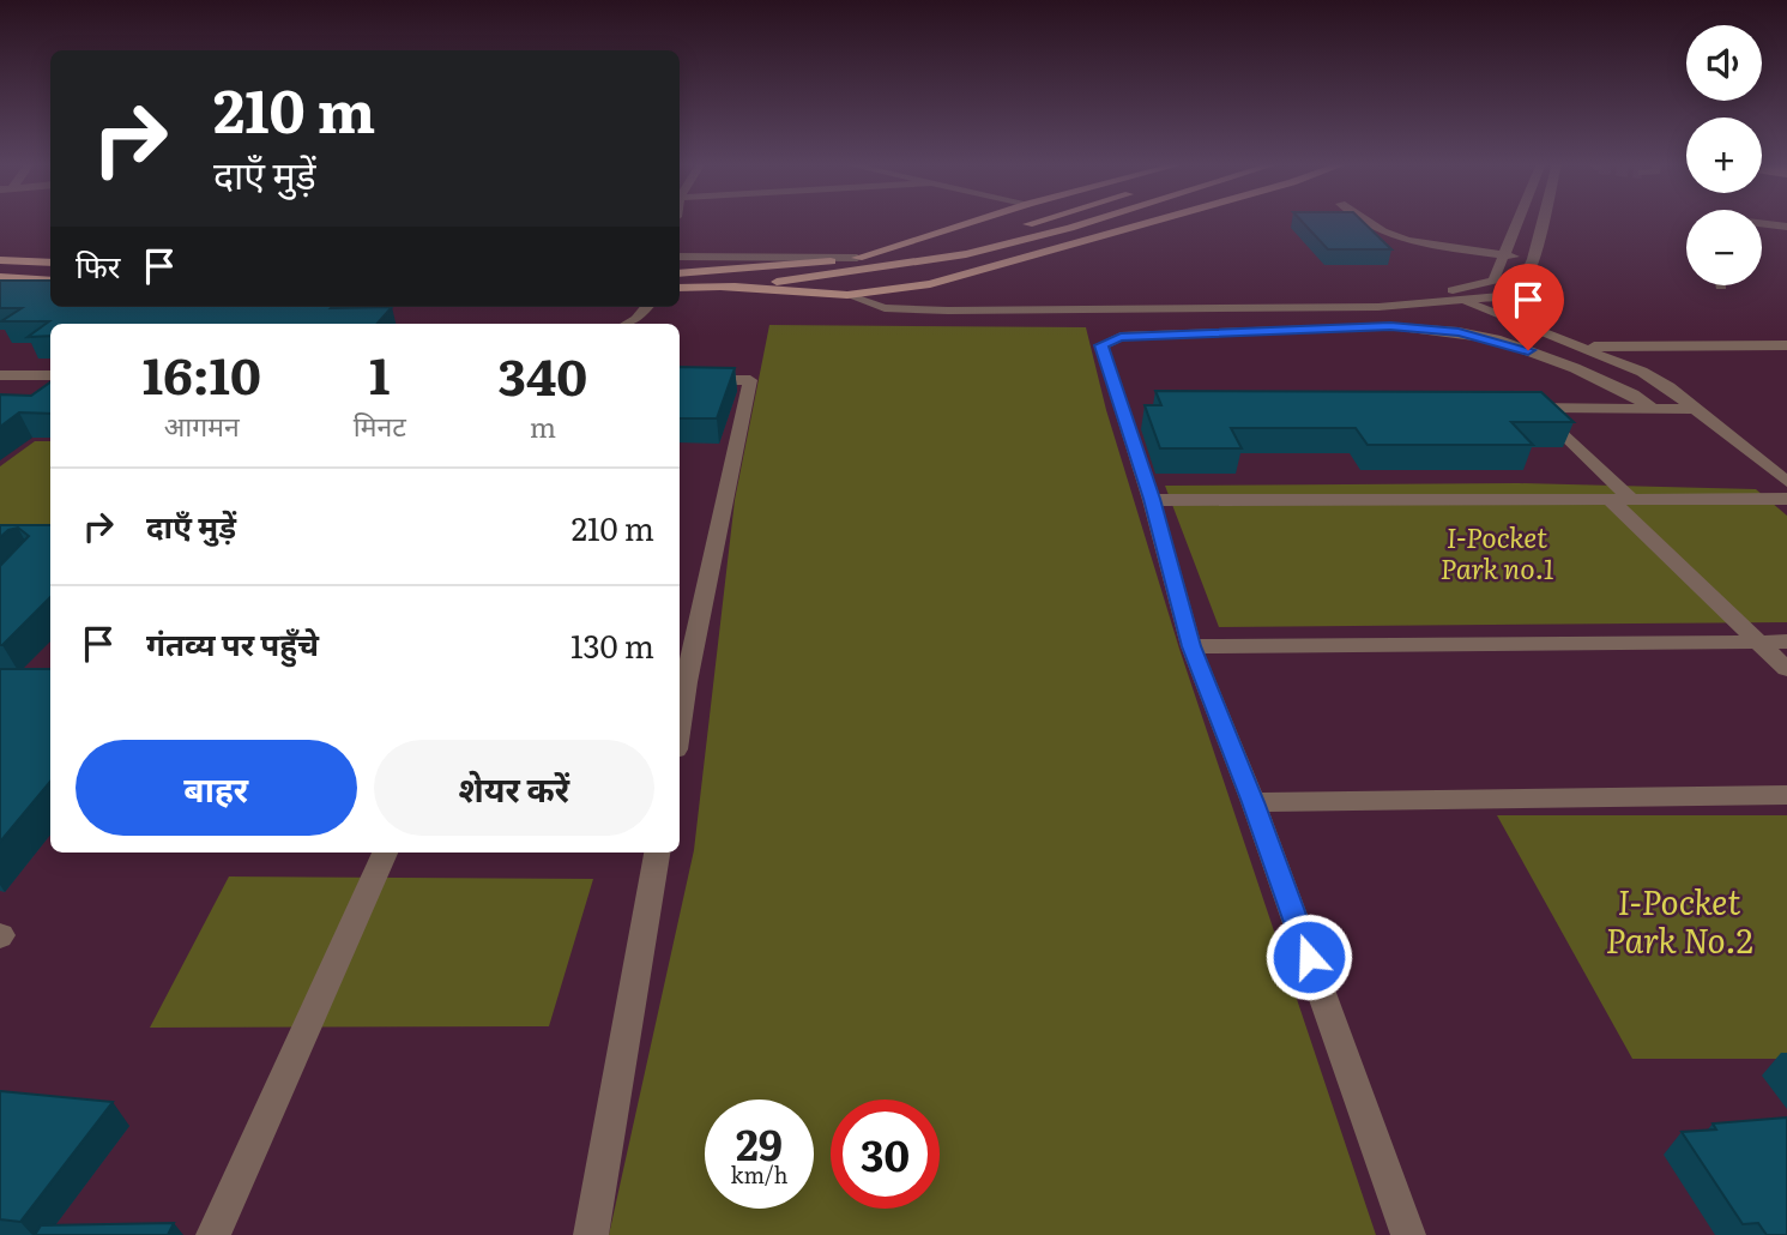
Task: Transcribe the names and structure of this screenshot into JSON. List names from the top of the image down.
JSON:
{
  "parks": ["I-Pocket Park no.1", "I-Pocket Park No.2"],
  "page": {
    "map_buttons": ["+", "−"],
    "turn": ["210 m", "दाएँ मुड़ें"],
    "then": "फिर",
    "eta": [
      "16:10",
      "आगमन",
      "1",
      "मिनट",
      "340",
      "m"
    ],
    "list": [
      {
        "name": "दाएँ मुड़ें",
        "value": "210 m"
      },
      {
        "name": "गंतव्य पर पहुँचे",
        "value": "130 m"
      }
    ],
    "buttons": ["बाहर", "शेयर करें"],
    "speed": "29 km/h",
    "limit": "30"
  }
}
